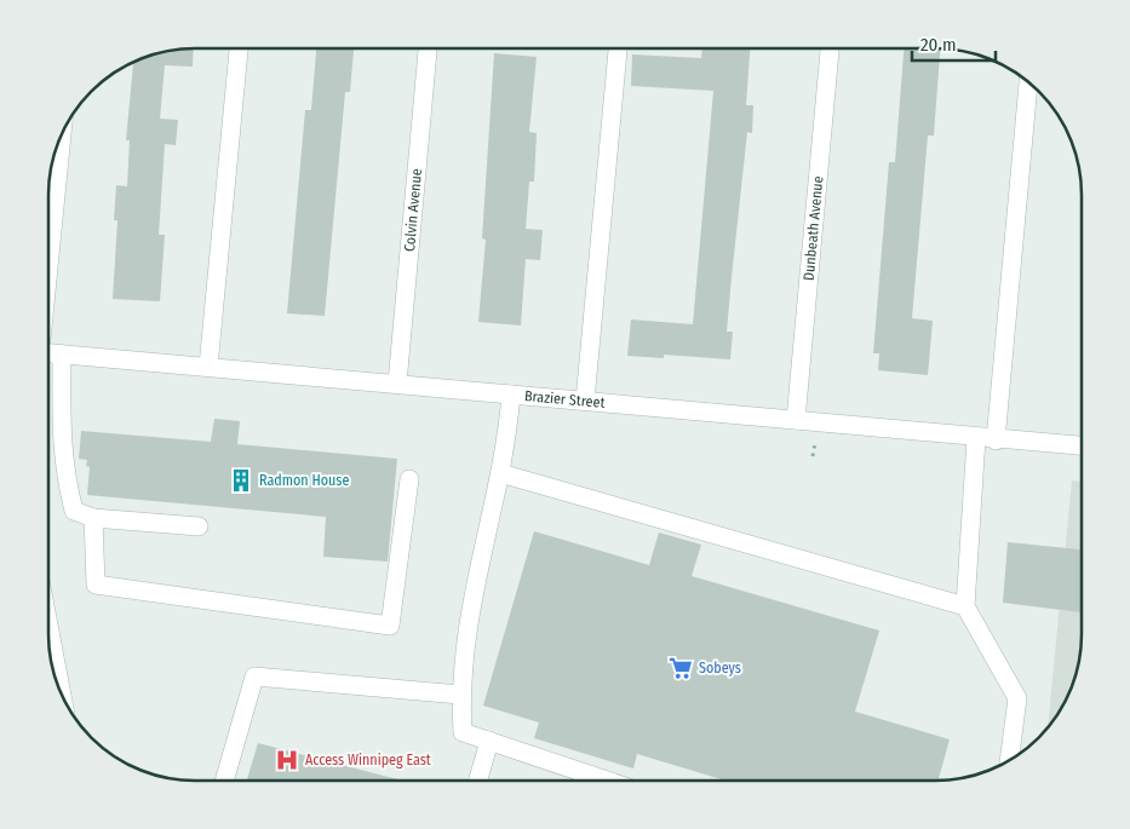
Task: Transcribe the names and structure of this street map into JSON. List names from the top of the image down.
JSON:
{
  "streets": {
    "street": ["Colvin Avenue", "Dunbeath Avenue", "Brazier Street"]
  },
  "crossings": [
    ["Colvin Avenue", "Brazier Street"],
    ["Dunbeath Avenue", "Brazier Street"]
  ],
  "places": {
    "building": ["Radmon House"],
    "supermarket": ["Sobeys"],
    "hospital": ["Access Winnipeg East"]
  },
  "scale_bar": "20 m"
}
